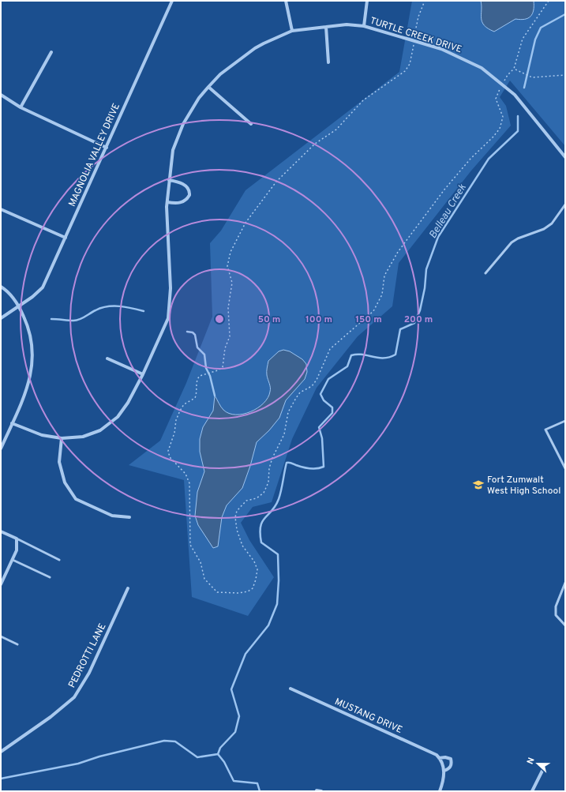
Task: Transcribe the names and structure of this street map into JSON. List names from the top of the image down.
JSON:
{
  "streets": {
    "street": [
      "TURTLE CREEK DRIVE",
      "MAGNOLIA VALLEY DRIVE",
      "PEDROTTI LANE",
      "MUSTANG DRIVE"
    ]
  },
  "water": ["Belleau Creek"],
  "places": {
    "school or university": ["Fort Zumwalt West High School"]
  },
  "north": "left",
  "rings": [
    "50 m",
    "100 m",
    "150 m",
    "200 m"
  ]
}
